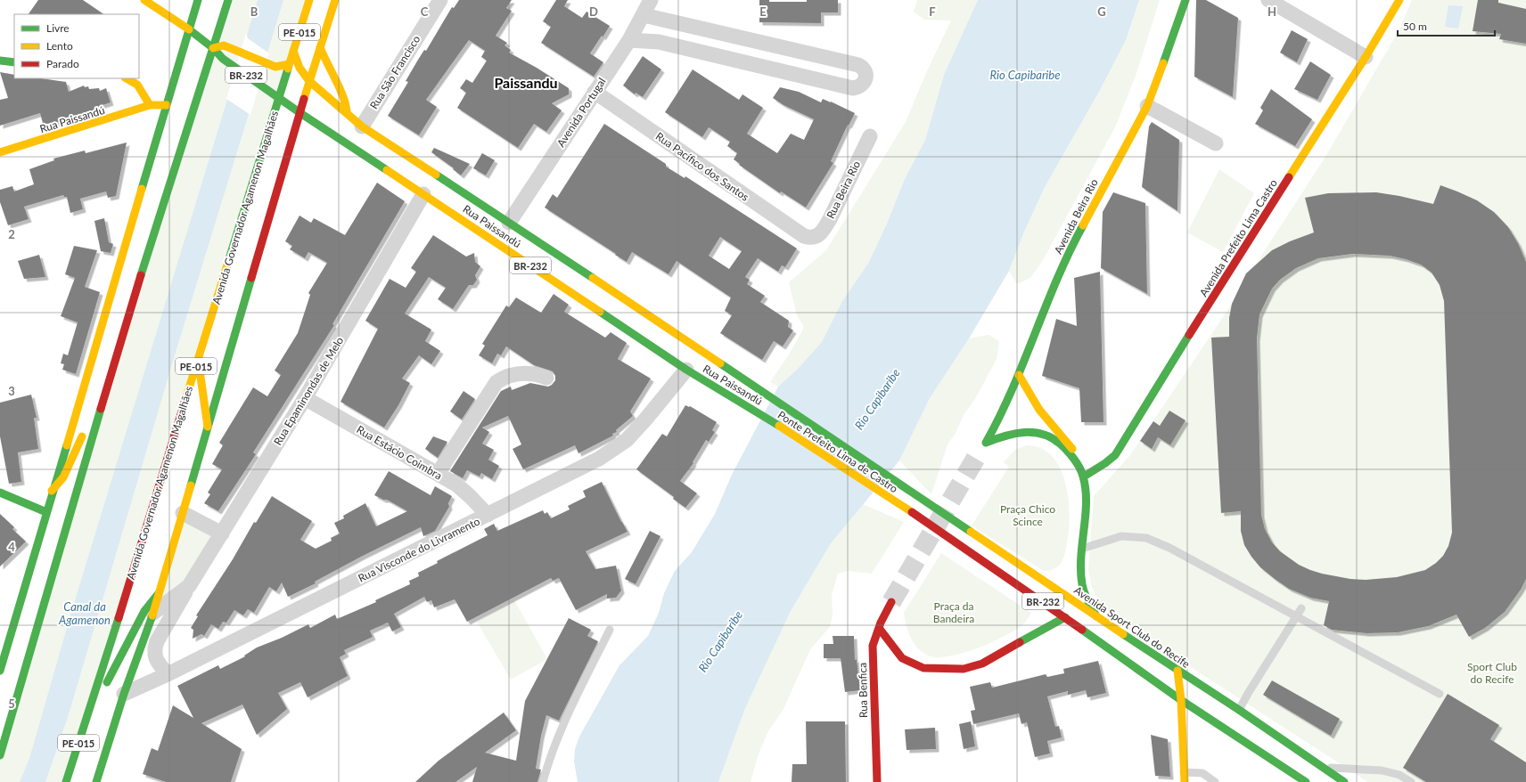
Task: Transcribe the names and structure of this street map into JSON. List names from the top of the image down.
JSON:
{
  "streets": {
    "main road": [
      "PE-015",
      "BR-232",
      "Rua Paissandú",
      "Avenida Governador Agamenon Magalhães",
      "Avenida Beira Rio",
      "Avenida Prefeito Lima Castro",
      "Ponte Prefeito Lima de Castro",
      "Avenida Sport Club do Recife",
      "Rua Benfica"
    ],
    "street": [
      "Rua São Francisco",
      "Avenida Portugal",
      "Rua Pacífico dos Santos",
      "Rua Beira Rio",
      "Rua Epaminondas de Melo",
      "Rua Estácio Coimbra",
      "Rua Visconde do Livramento"
    ]
  },
  "crossings": [
    ["Rua São Francisco", "Rua Paissandú"],
    ["BR-232", "Rua Paissandú"],
    ["BR-232", "Avenida Governador Agamenon Magalhães"],
    ["BR-232", "Ponte Prefeito Lima de Castro"],
    ["Avenida Portugal", "Rua Paissandú"],
    ["Avenida Portugal", "Rua Pacífico dos Santos"],
    ["Rua Paissandú", "Rua Epaminondas de Melo"],
    ["Rua Paissandú", "Ponte Prefeito Lima de Castro"],
    ["Rua Paissandú", "Rua Visconde do Livramento"],
    ["Rua Pacífico dos Santos", "Rua Beira Rio"],
    ["Rua Epaminondas de Melo", "Rua Estácio Coimbra"],
    ["Rua Epaminondas de Melo", "Rua Visconde do Livramento"],
    ["Ponte Prefeito Lima de Castro", "Avenida Sport Club do Recife"],
    ["Rua Estácio Coimbra", "Rua Visconde do Livramento"]
  ],
  "districts": ["Paissandu"],
  "water": ["Rio Capibaribe", "Canal da Agamenon"],
  "parks": ["Praça Chico Scince", "Praça da Bandeira", "Sport Club do Recife"],
  "legend": ["Livre", "Lento", "Parado"],
  "scale_bar": "50 m",
  "grid": {
    "columns": [
      "B",
      "C",
      "D",
      "E",
      "F",
      "G",
      "H"
    ],
    "rows": [
      "2",
      "3",
      "4",
      "5"
    ]
  }
}
